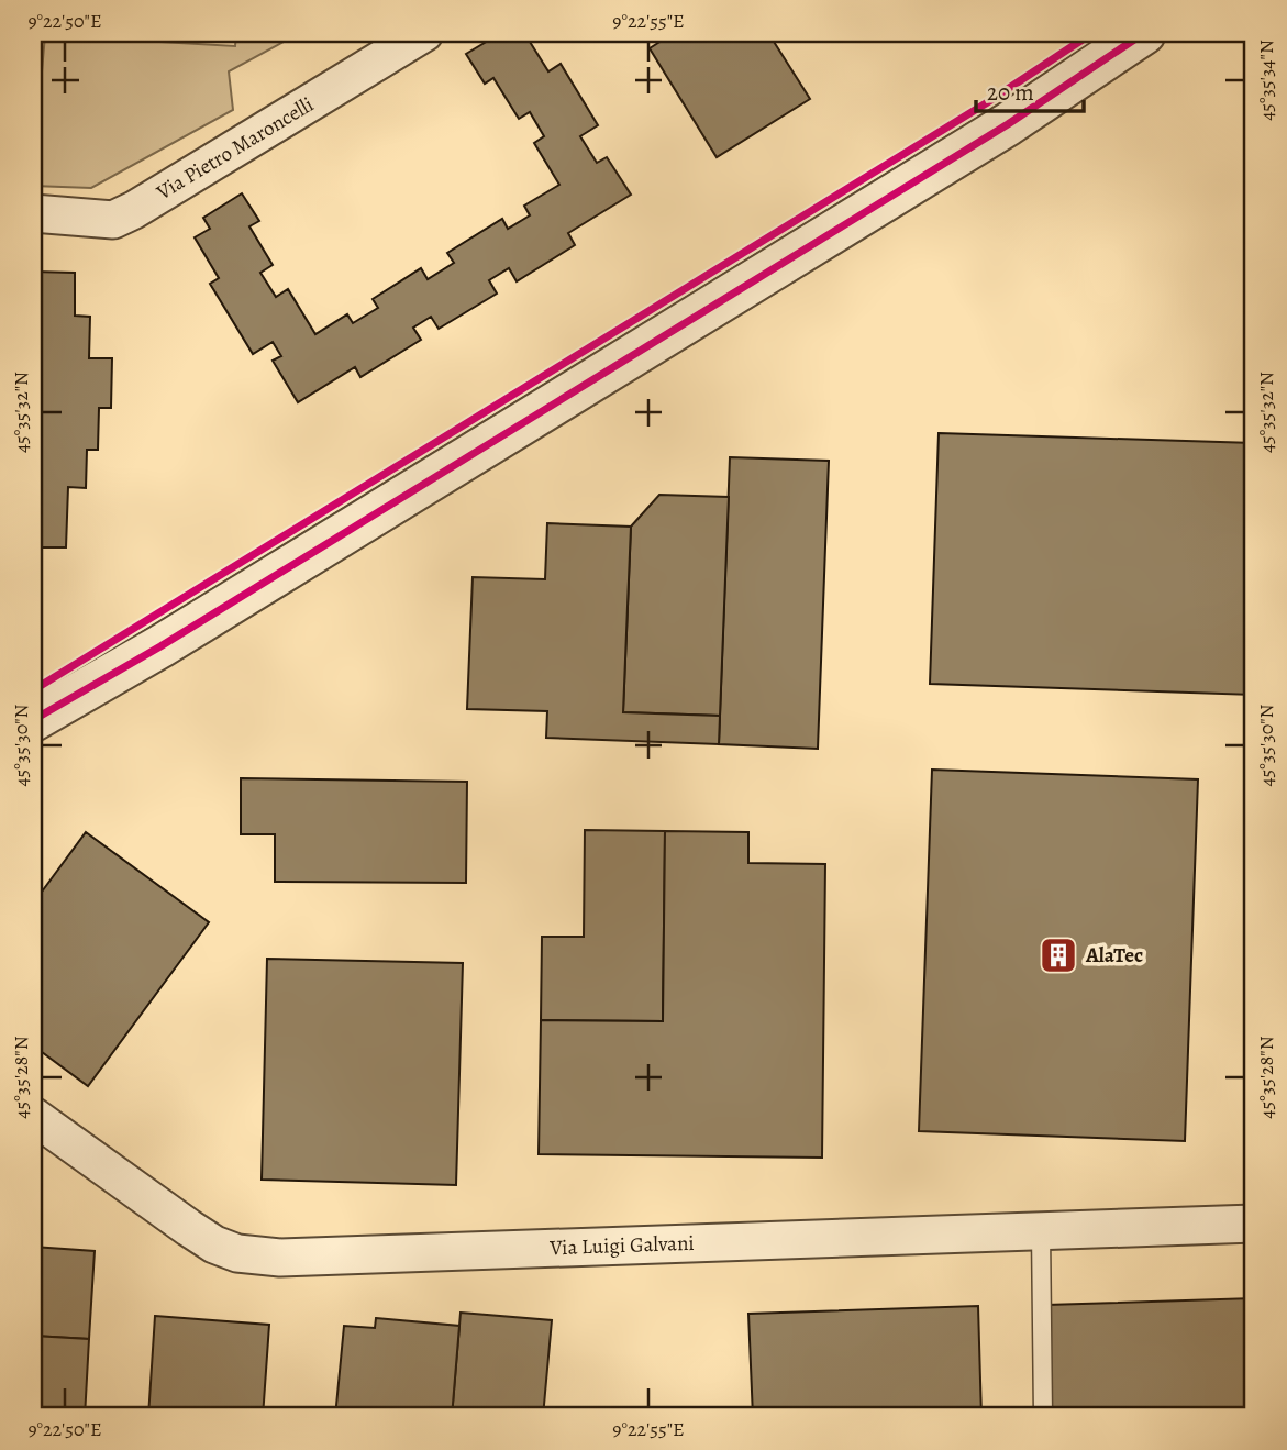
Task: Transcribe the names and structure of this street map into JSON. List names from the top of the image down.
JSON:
{
  "streets": {
    "street": ["Via Pietro Maroncelli", "Via Luigi Galvani"]
  },
  "places": {
    "building": ["AlaTec"]
  },
  "scale_bar": "20 m",
  "coordinates": [
    "9°22'50\"E",
    "9°22'55\"E",
    "45°35'34\"N",
    "45°35'32\"N",
    "45°35'30\"N",
    "45°35'28\"N"
  ]
}
